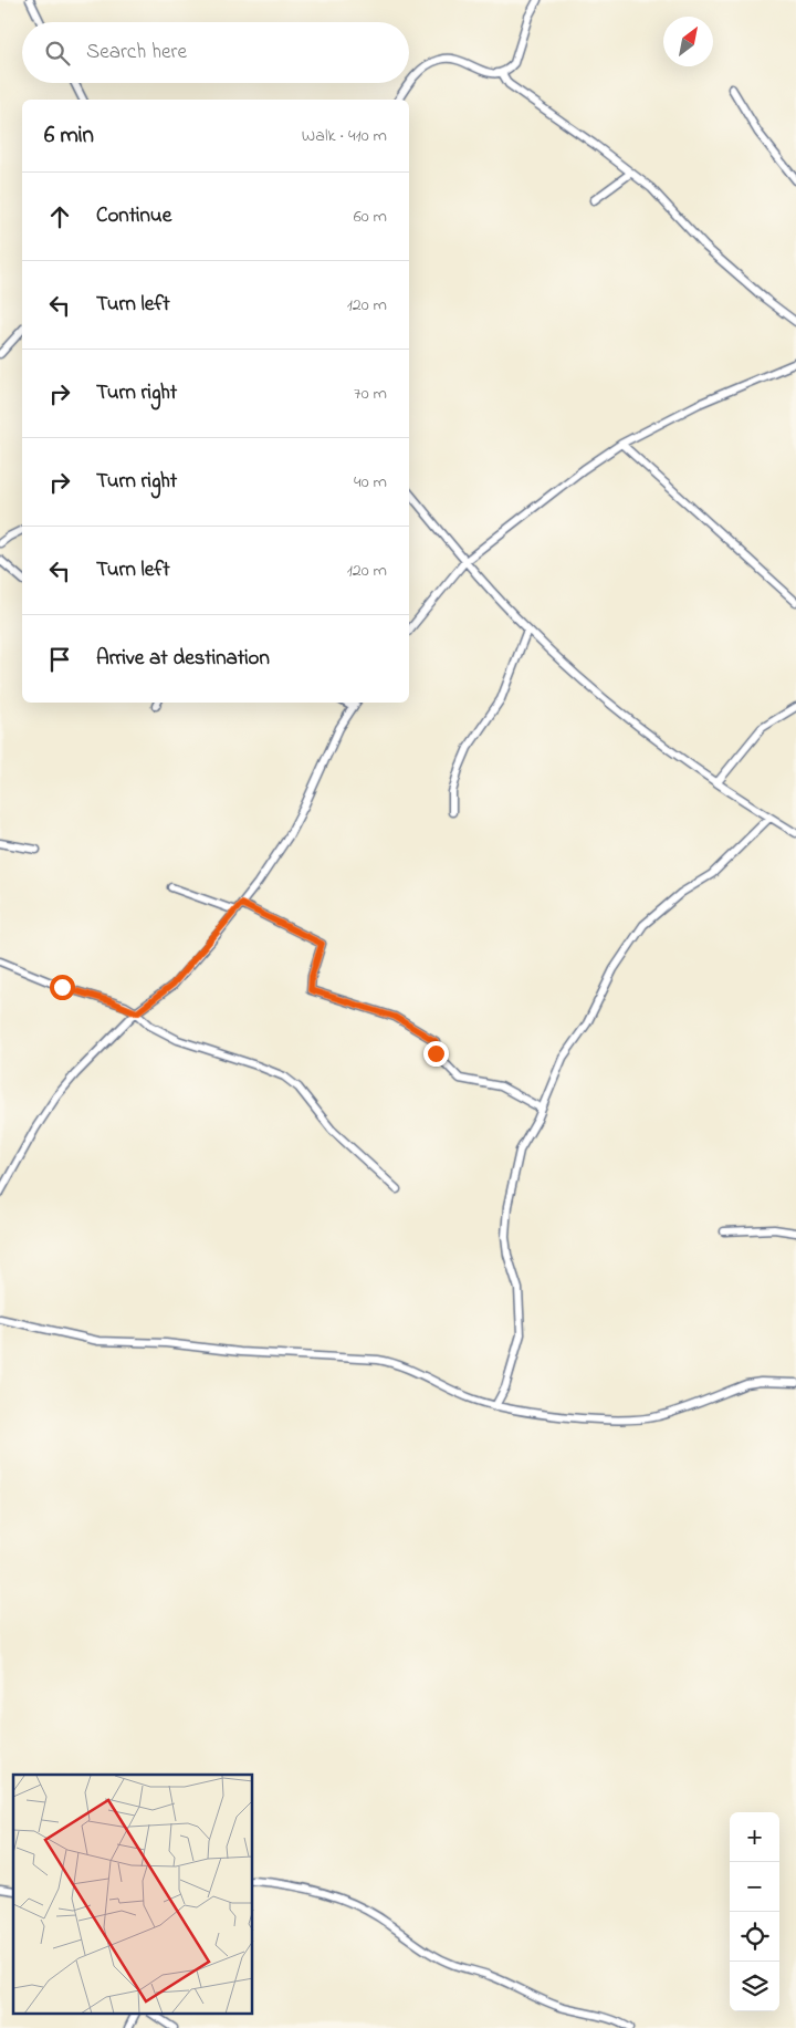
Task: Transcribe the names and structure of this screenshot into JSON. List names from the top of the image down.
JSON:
{
  "north": "top right",
  "page": {
    "search": "Search here",
    "heading": ["6 min", "Walk · 410 m"],
    "list": [
      ["Continue", "60 m"],
      ["Turn left", "120 m"],
      ["Turn right", "70 m"],
      ["Turn right", "40 m"],
      ["Turn left", "120 m"],
      "Arrive at destination"
    ],
    "map_buttons": ["+", "−"]
  }
}
